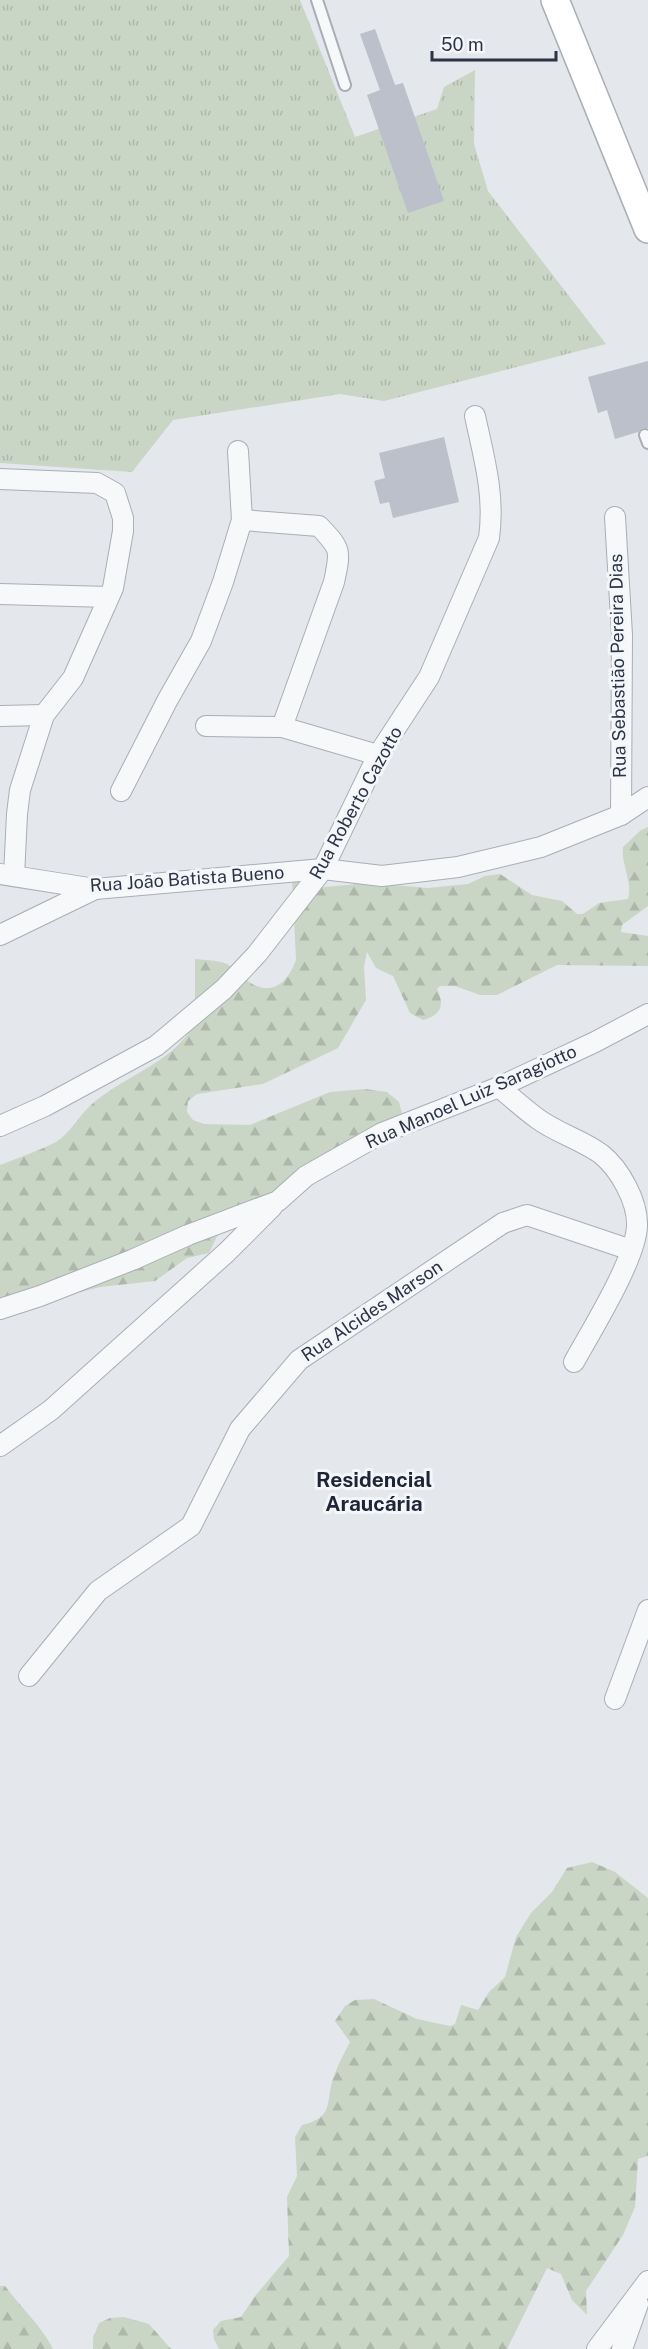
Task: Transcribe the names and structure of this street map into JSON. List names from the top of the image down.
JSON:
{
  "streets": {
    "street": [
      "Rua Sebastião Pereira Dias",
      "Rua Roberto Cazotto",
      "Rua João Batista Bueno",
      "Rua Manoel Luiz Saragiotto",
      "Rua Alcides Marson"
    ]
  },
  "crossings": [
    ["Rua Sebastião Pereira Dias", "Rua João Batista Bueno"],
    ["Rua Roberto Cazotto", "Rua João Batista Bueno"]
  ],
  "districts": ["Residencial Araucária"],
  "scale_bar": "50 m"
}
